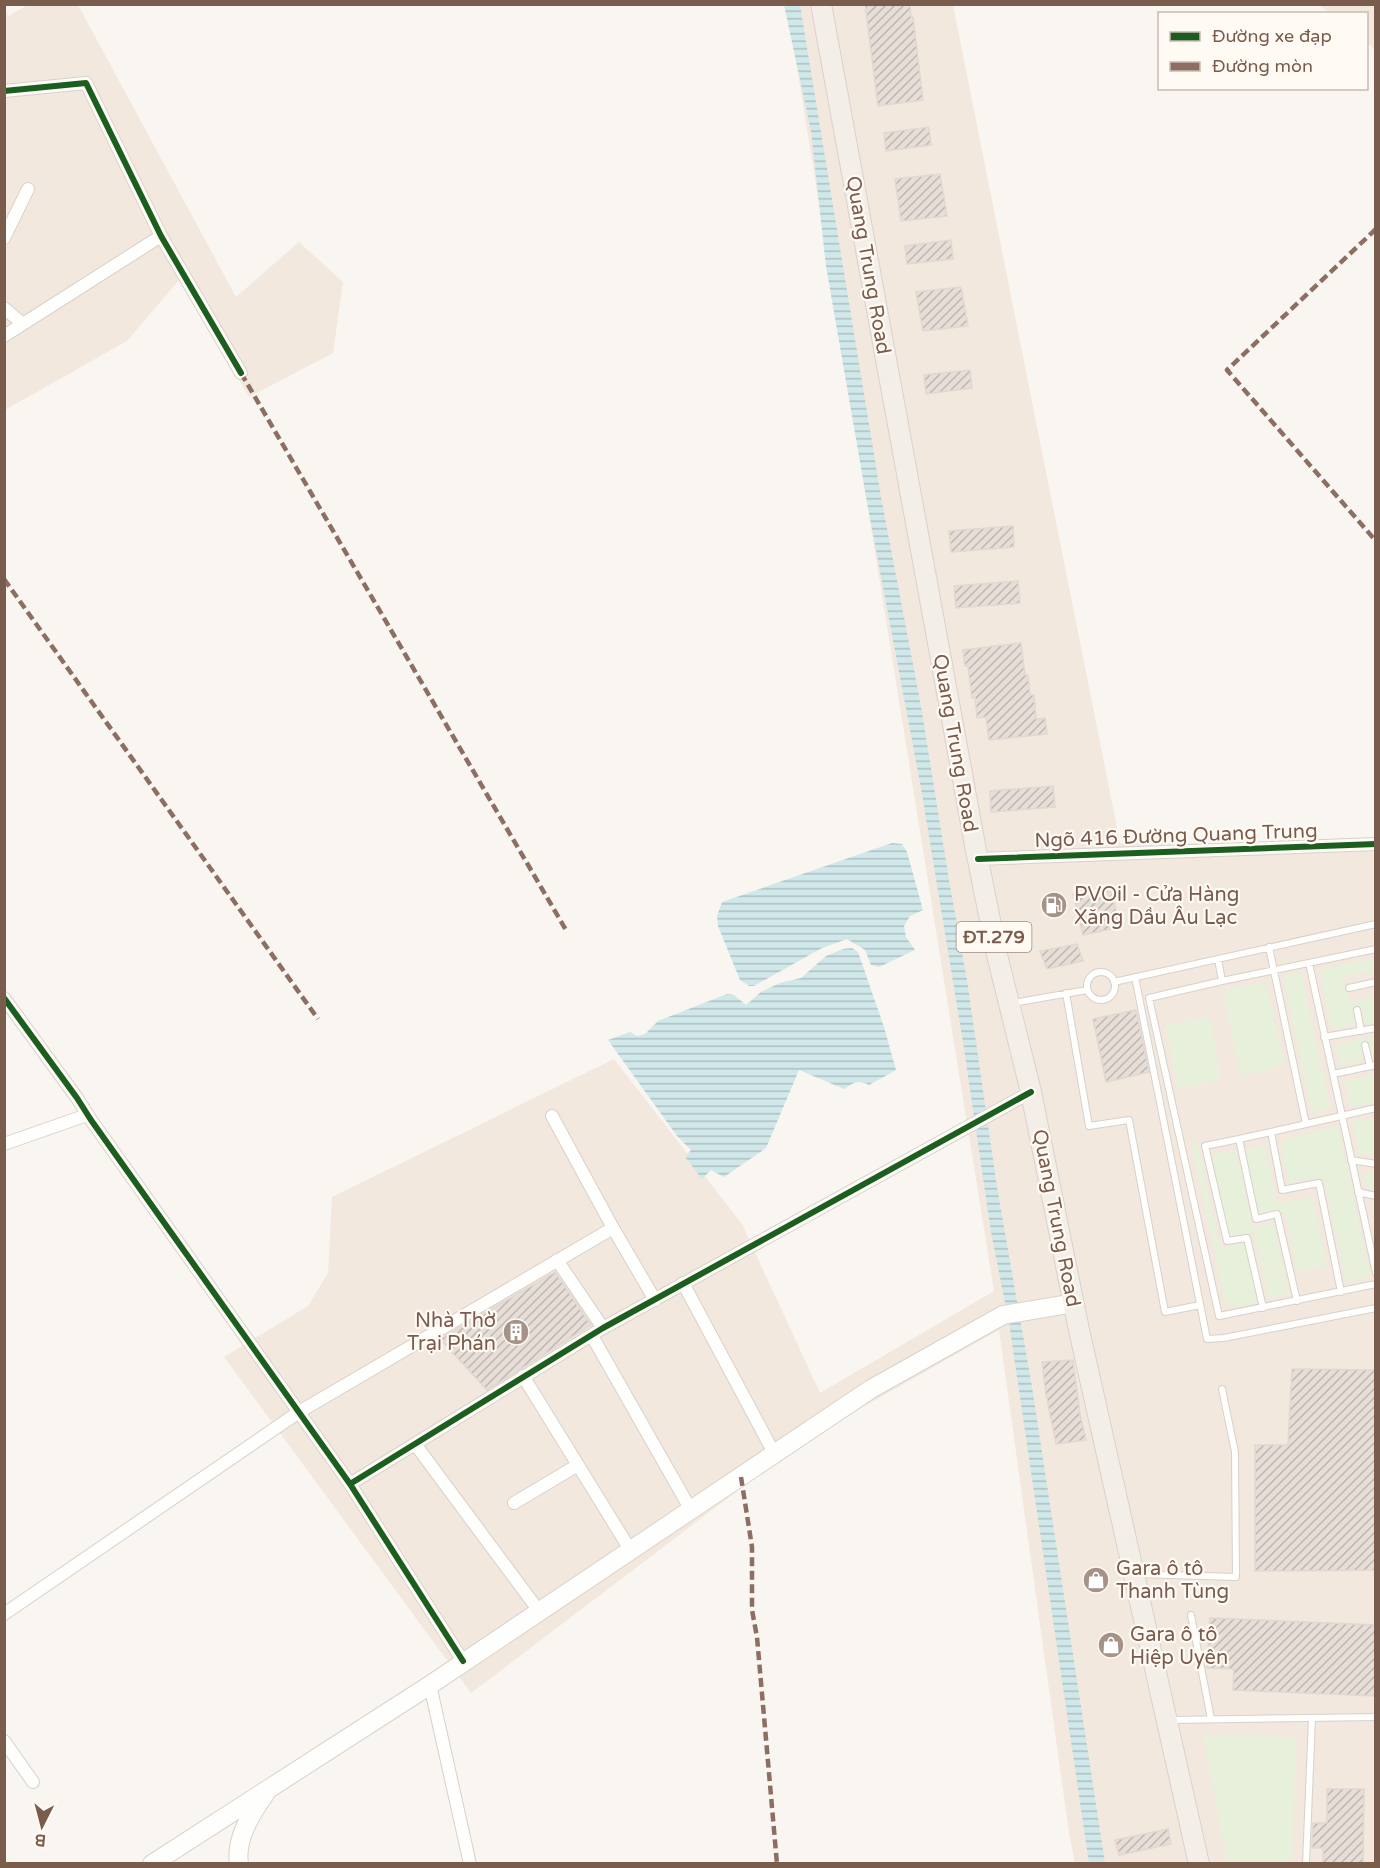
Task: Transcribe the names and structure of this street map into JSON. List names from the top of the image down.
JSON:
{
  "streets": {
    "main road": ["Quang Trung Road", "ĐT.279"],
    "street": ["Ngõ 416 Đường Quang Trung"]
  },
  "crossings": [
    ["Quang Trung Road", "Ngõ 416 Đường Quang Trung"]
  ],
  "places": {
    "fuel station": ["PVOil - Cửa Hàng Xăng Dầu Âu Lạc"],
    "building": ["Nhà Thờ Trại Phán"],
    "shop": ["Gara ô tô Thanh Tùng", "Gara ô tô Hiệp Uyên"]
  },
  "legend": ["Đường xe đạp", "Đường mòn"],
  "north": "bottom"
}
